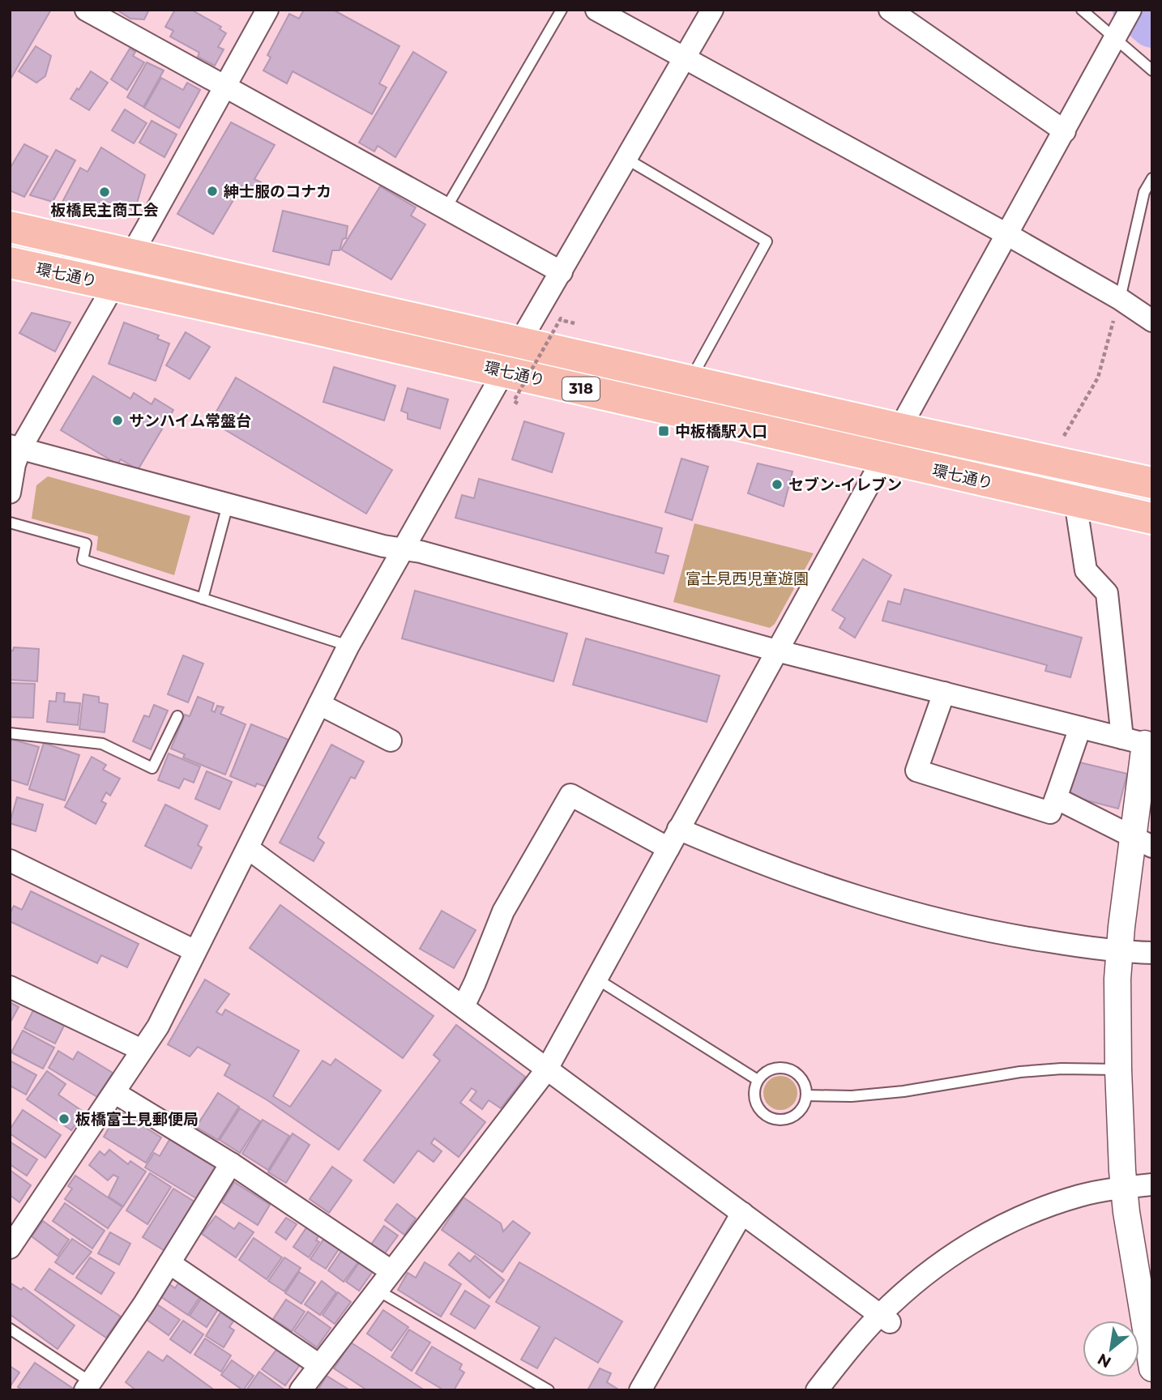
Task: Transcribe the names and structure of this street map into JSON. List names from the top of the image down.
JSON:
{
  "streets": {
    "main road": ["環七通り", "318"]
  },
  "parks": ["富士見西児童遊園"],
  "places": {
    "other": [
      "紳士服のコナカ",
      "板橋民主商工会",
      "サンハイム常盤台",
      "セブン-イレブン",
      "板橋富士見郵便局"
    ],
    "transit": ["中板橋駅入口"]
  },
  "north": "bottom left"
}
